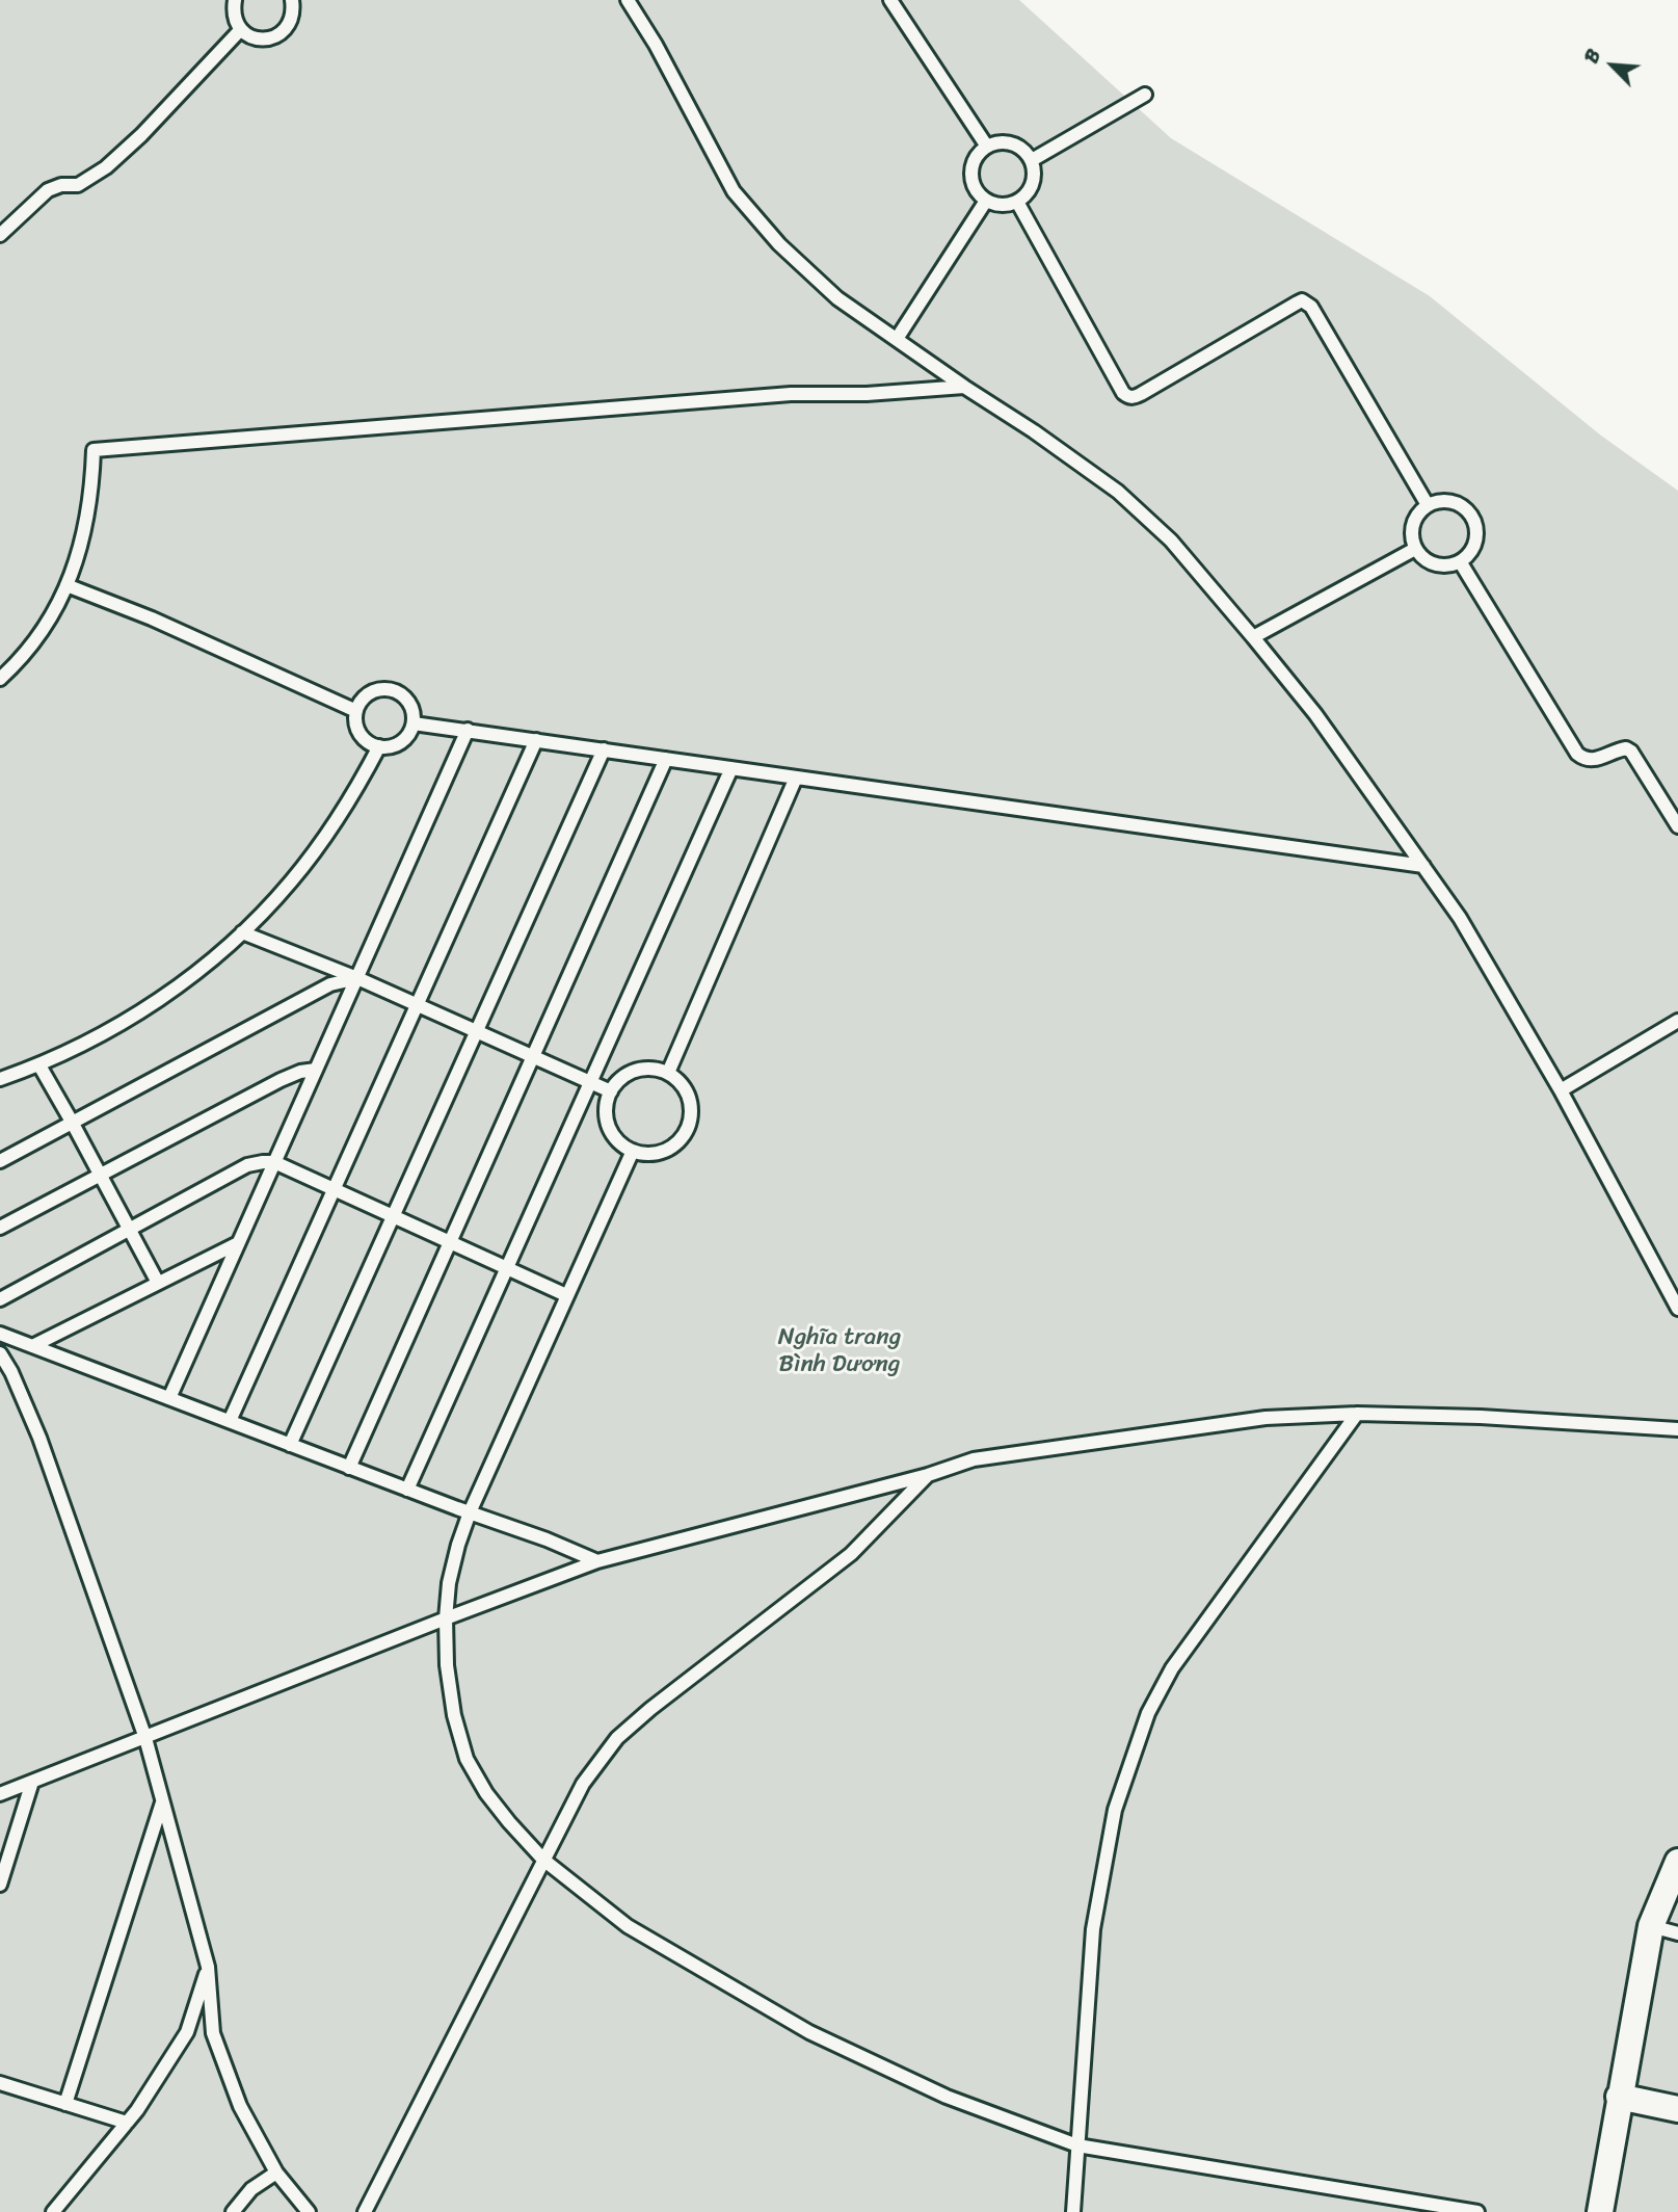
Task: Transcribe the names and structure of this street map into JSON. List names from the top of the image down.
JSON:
{
  "parks": ["Nghĩa trang Bình Dương"],
  "north": "top left"
}
